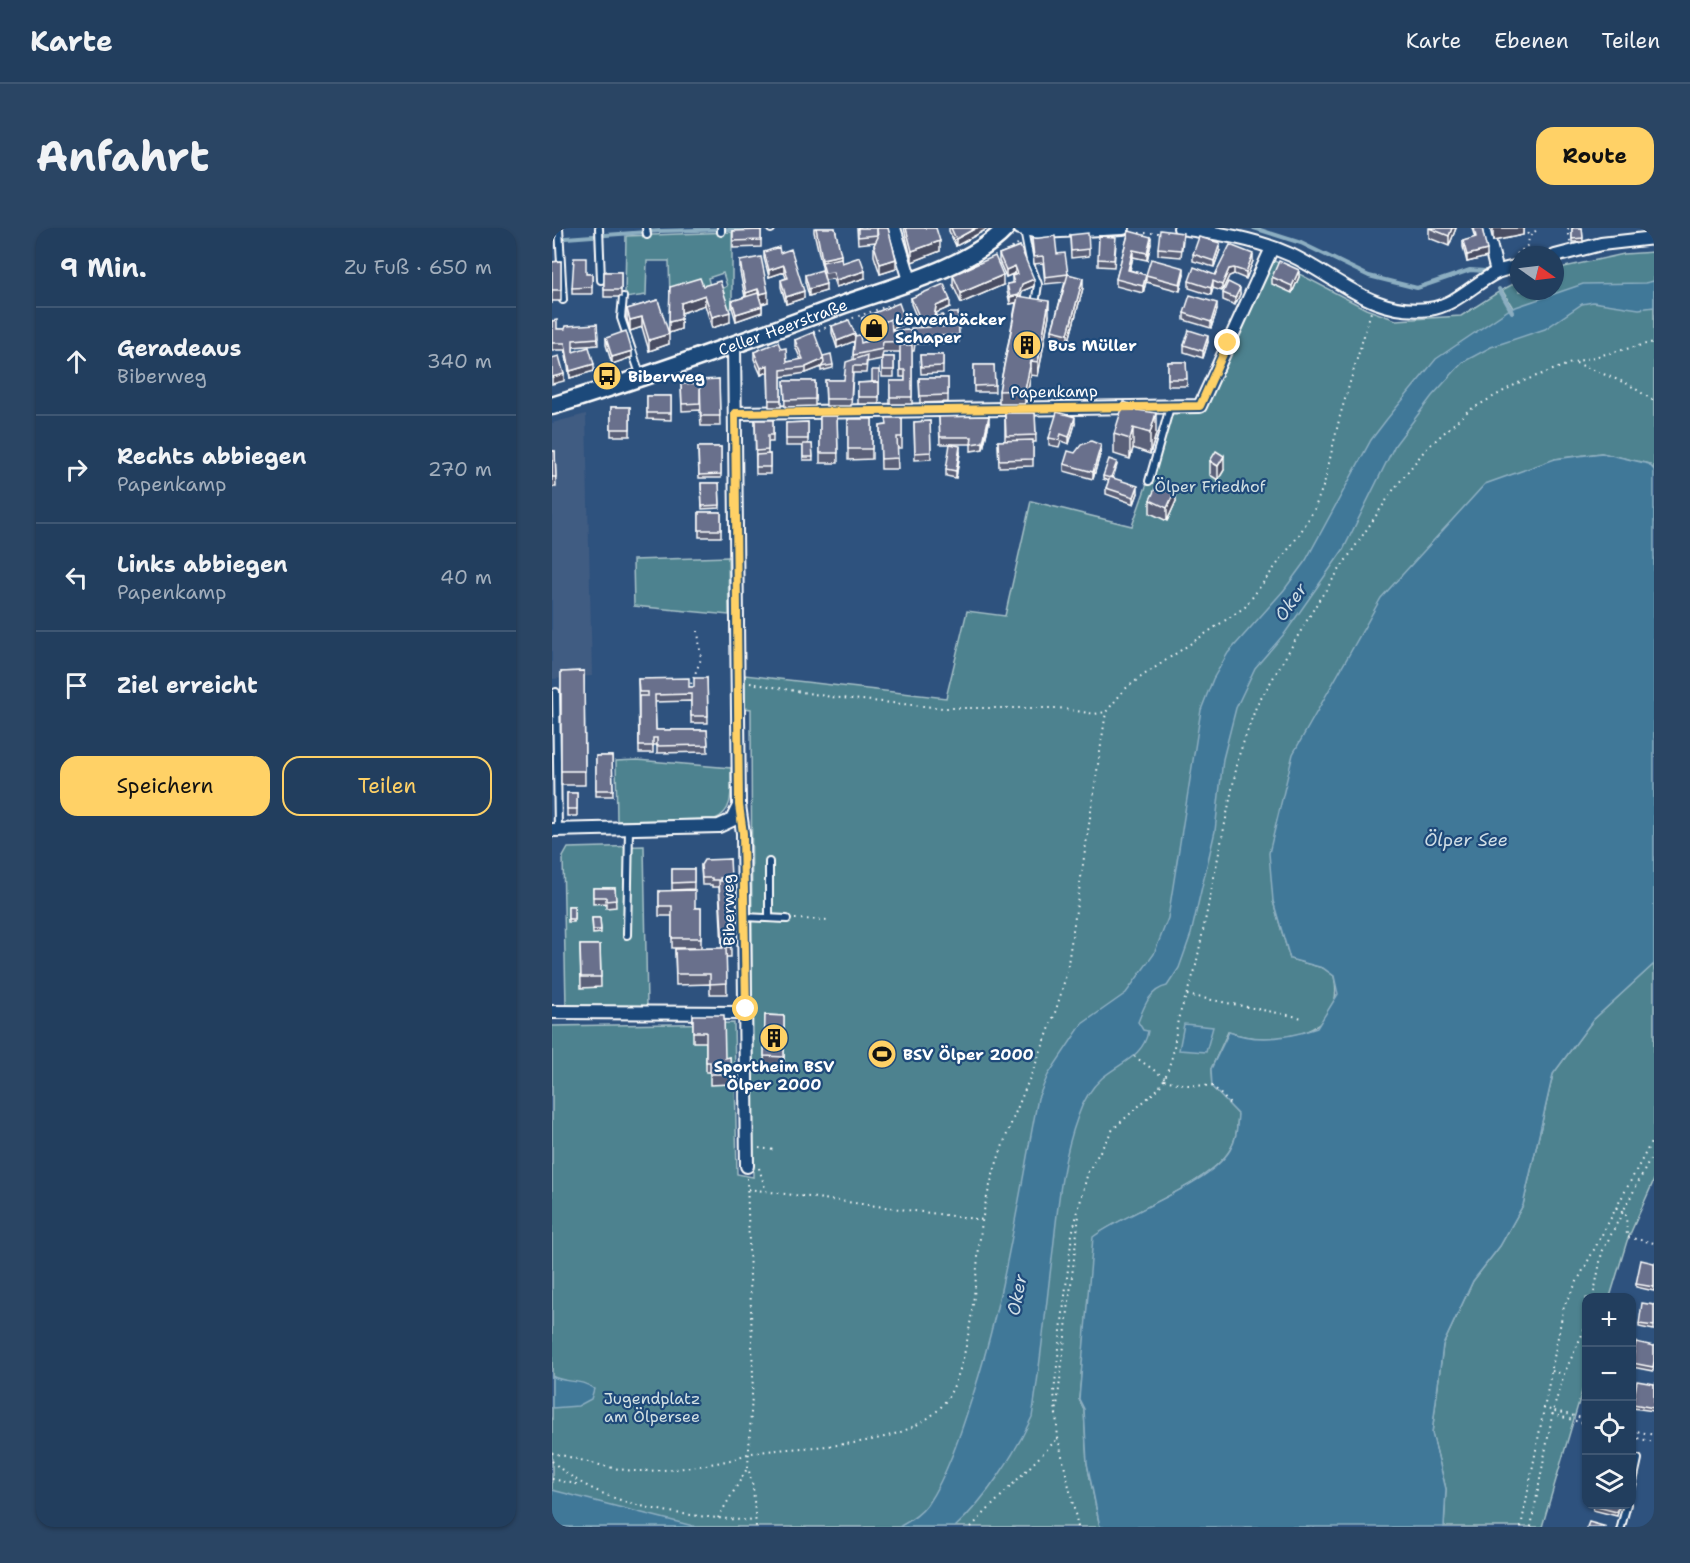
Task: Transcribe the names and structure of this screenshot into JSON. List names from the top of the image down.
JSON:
{
  "streets": {
    "main road": ["Celler Heerstraße"],
    "street": ["Papenkamp", "Biberweg"]
  },
  "crossings": [
    ["Celler Heerstraße", "Biberweg"],
    ["Papenkamp", "Biberweg"]
  ],
  "water": ["Oker", "Ölper See"],
  "parks": ["Ölper Friedhof", "Jugendplatz am Ölpersee"],
  "places": {
    "shop": ["Löwenbäcker Schaper"],
    "building": ["Bus Müller", "Sportheim BSV Ölper 2000"],
    "bus stop": ["Biberweg"],
    "sports": ["BSV Ölper 2000"]
  },
  "north": "right",
  "page": {
    "header": "Karte",
    "nav": ["Karte", "Ebenen", "Teilen"],
    "buttons": [
      "Route",
      ["Speichern", "Teilen"]
    ],
    "title": "Anfahrt",
    "heading": ["9 Min.", "Zu Fuß · 650 m"],
    "list": [
      ["Geradeaus", "Biberweg", "340 m"],
      ["Rechts abbiegen", "Papenkamp", "270 m"],
      ["Links abbiegen", "Papenkamp", "40 m"],
      "Ziel erreicht"
    ],
    "map_buttons": ["+", "−"]
  }
}
